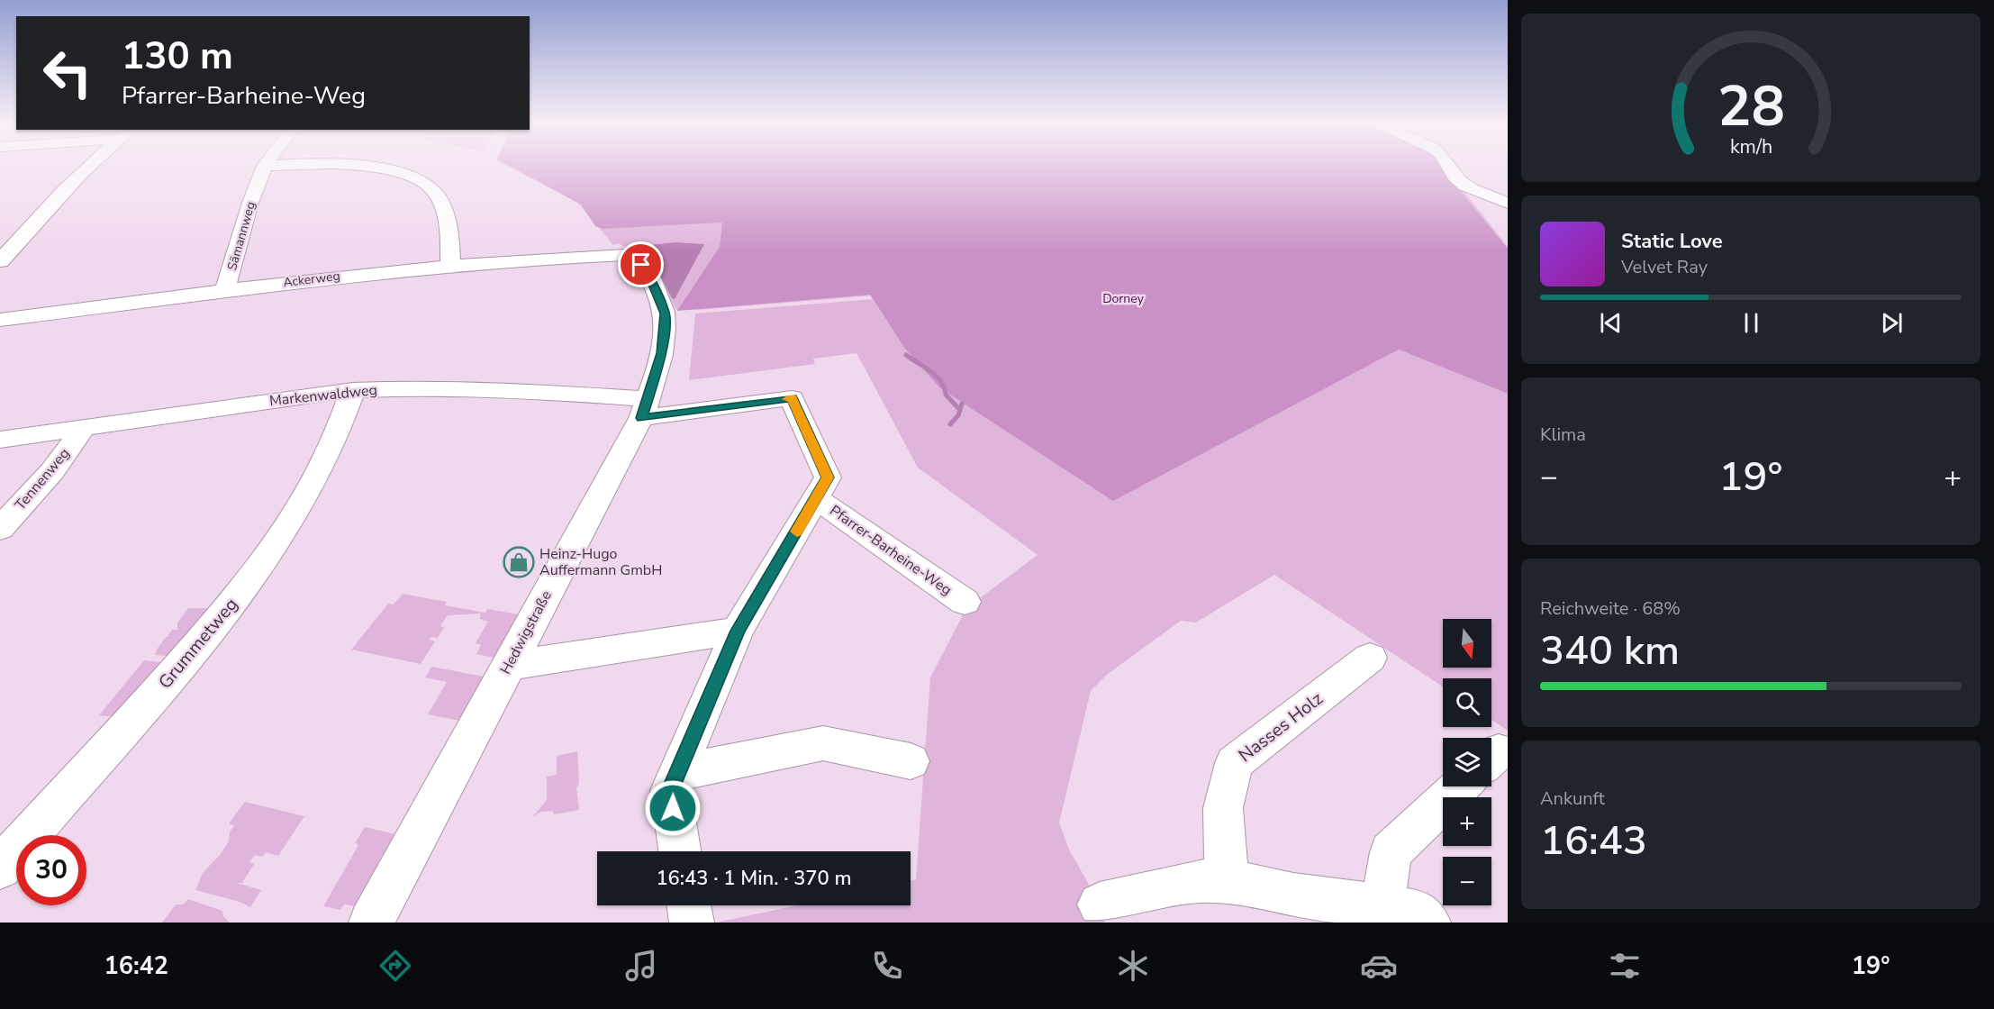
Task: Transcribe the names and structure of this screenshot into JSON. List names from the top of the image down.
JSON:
{
  "streets": {
    "street": [
      "Sämannweg",
      "Ackerweg",
      "Markenwaldweg",
      "Tennenweg",
      "Pfarrer-Barheine-Weg",
      "Hedwigstraße",
      "Grummetweg",
      "Nasses Holz"
    ]
  },
  "crossings": [
    ["Sämannweg", "Ackerweg"],
    ["Ackerweg", "Hedwigstraße"],
    ["Markenwaldweg", "Tennenweg"],
    ["Markenwaldweg", "Pfarrer-Barheine-Weg"],
    ["Markenwaldweg", "Hedwigstraße"],
    ["Markenwaldweg", "Grummetweg"],
    ["Pfarrer-Barheine-Weg", "Hedwigstraße"]
  ],
  "parks": ["Dorney"],
  "places": {
    "shop": ["Heinz-Hugo Auffermann GmbH"]
  },
  "north": "bottom",
  "page": {
    "turn": ["130 m", "Pfarrer-Barheine-Weg"],
    "song": ["Static Love", "Velvet Ray"],
    "tile": [
      "Klima",
      ["Reichweite · 68%", "340 km"],
      ["Ankunft", "16:43"]
    ],
    "heat": ["−", "19°", "+"],
    "map_buttons": ["+", "−"],
    "limit": "30",
    "trip": "16:43 · 1 Min. · 370 m",
    "tabs": ["16:42", "19°"],
    "gauge": ["28", "km/h"]
  }
}
